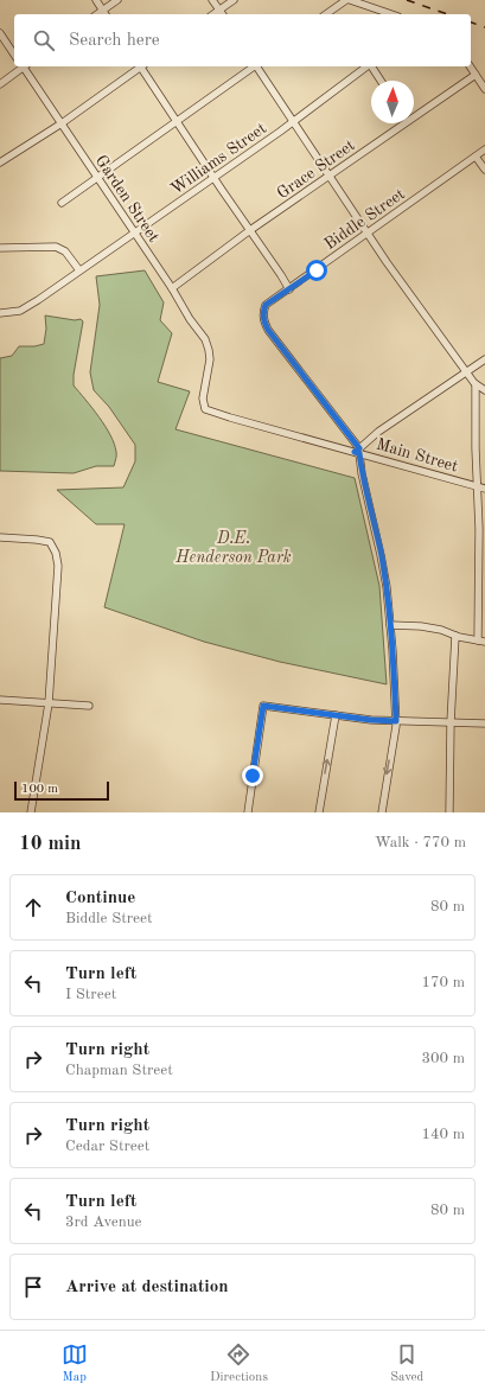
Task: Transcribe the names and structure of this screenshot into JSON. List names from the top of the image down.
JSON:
{
  "streets": {
    "street": [
      "Williams Street",
      "Grace Street",
      "Garden Street",
      "Biddle Street",
      "Main Street"
    ]
  },
  "crossings": [
    ["Williams Street", "Garden Street"],
    ["Grace Street", "Garden Street"],
    ["Garden Street", "Main Street"],
    ["Biddle Street", "Main Street"]
  ],
  "parks": ["D.E. Henderson Park"],
  "scale_bar": "100 m",
  "north": "top",
  "page": {
    "search": "Search here",
    "scale": "100 m",
    "heading": ["10 min", "Walk · 770 m"],
    "list": [
      ["Continue", "Biddle Street", "80 m"],
      ["Turn left", "I Street", "170 m"],
      ["Turn right", "Chapman Street", "300 m"],
      ["Turn right", "Cedar Street", "140 m"],
      ["Turn left", "3rd Avenue", "80 m"],
      "Arrive at destination"
    ],
    "nav": ["Map", "Directions", "Saved"]
  }
}
